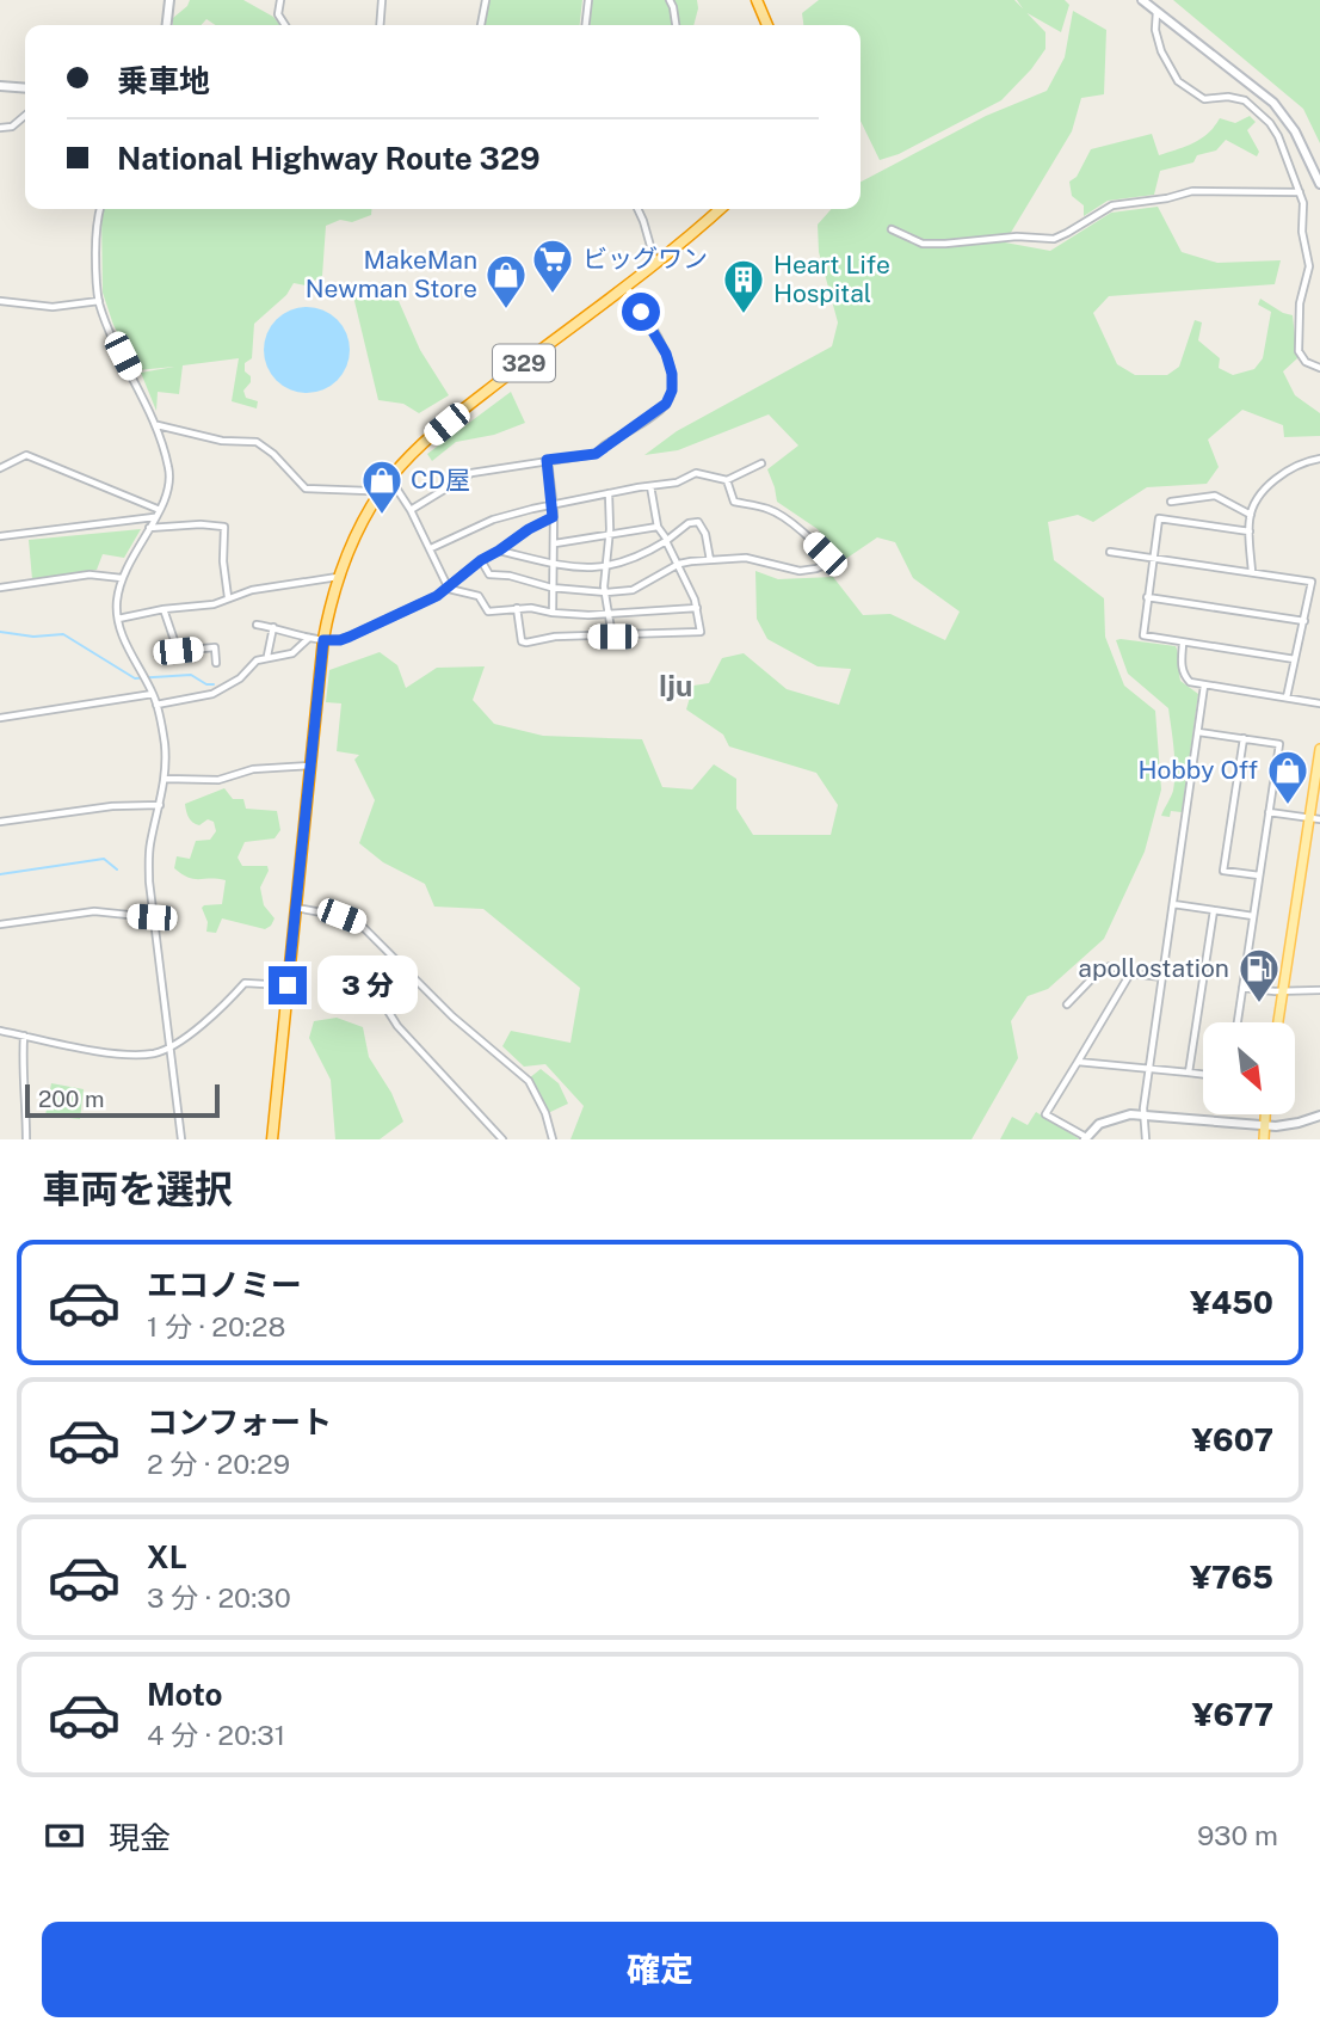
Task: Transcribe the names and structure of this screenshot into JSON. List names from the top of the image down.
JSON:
{
  "streets": {
    "highway": ["329"]
  },
  "districts": ["Iju"],
  "places": {
    "supermarket": ["ビッグワン"],
    "shop": ["MakeMan Newman Store", "CD屋", "Hobby Off"],
    "building": ["Heart Life Hospital"],
    "fuel station": ["apollostation"]
  },
  "scale_bar": "200 m",
  "north": "bottom right",
  "page": {
    "banner": ["乗車地", "National Highway Route 329"],
    "bubble": "3 分",
    "scale": "200 m",
    "heading": "車両を選択",
    "list": [
      {
        "name": "エコノミー",
        "note": "1 分 · 20:28",
        "value": "¥450"
      },
      {
        "name": "コンフォート",
        "note": "2 分 · 20:29",
        "value": "¥607"
      },
      {
        "name": "XL",
        "note": "3 分 · 20:30",
        "value": "¥765"
      },
      {
        "name": "Moto",
        "note": "4 分 · 20:31",
        "value": "¥677"
      }
    ],
    "pay": ["現金", "930 m"],
    "buttons": "確定"
  }
}
